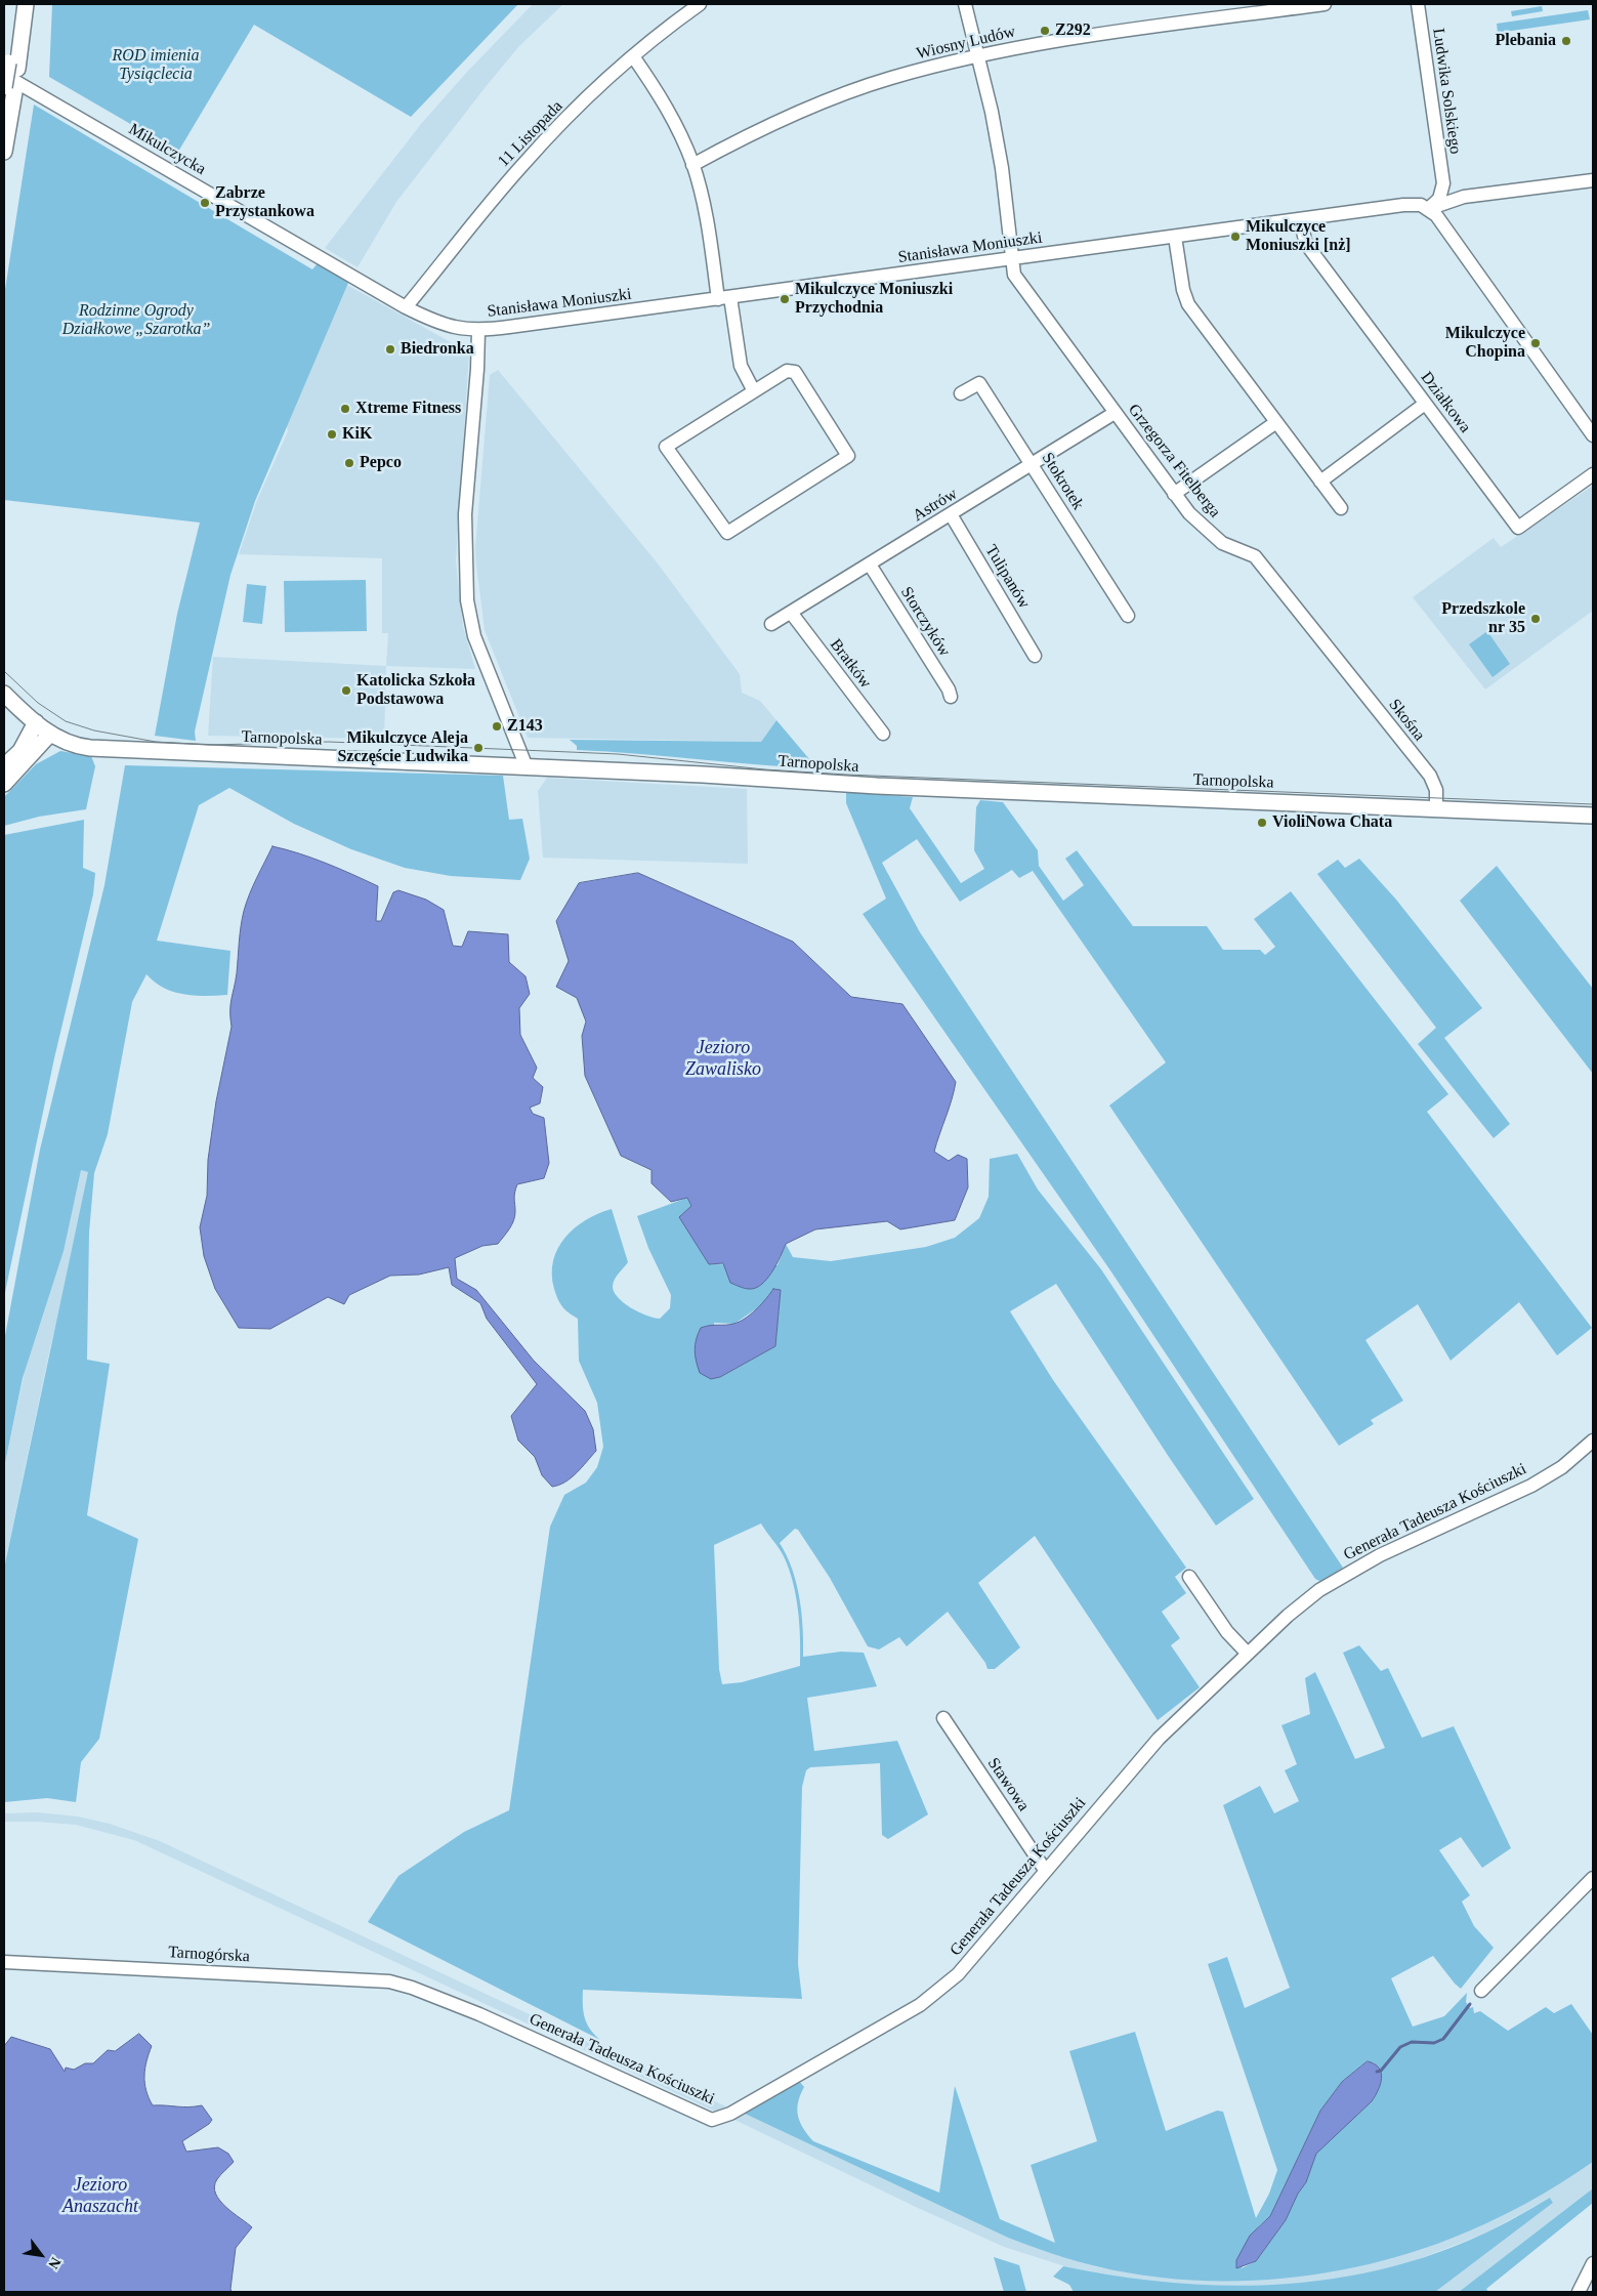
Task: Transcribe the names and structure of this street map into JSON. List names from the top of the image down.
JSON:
{
  "streets": {
    "main road": ["Tarnopolska"],
    "street": [
      "Wiosny Ludów",
      "Ludwika Solskiego",
      "11 Listopada",
      "Mikulczycka",
      "Stanisława Moniuszki",
      "Działkowa",
      "Grzegorza Fitelberga",
      "Stokrotek",
      "Astrów",
      "Tulipanów",
      "Storczyków",
      "Bratków",
      "Skośna",
      "Generała Tadeusza Kościuszki",
      "Stawowa",
      "Tarnogórska"
    ]
  },
  "crossings": [
    ["Wiosny Ludów", "Grzegorza Fitelberga"],
    ["11 Listopada", "Mikulczycka"],
    ["Mikulczycka", "Stanisława Moniuszki"],
    ["Stanisława Moniuszki", "Działkowa"],
    ["Stanisława Moniuszki", "Grzegorza Fitelberga"],
    ["Grzegorza Fitelberga", "Astrów"],
    ["Grzegorza Fitelberga", "Skośna"],
    ["Stokrotek", "Astrów"],
    ["Astrów", "Tulipanów"],
    ["Astrów", "Storczyków"],
    ["Astrów", "Bratków"],
    ["Skośna", "Tarnopolska"],
    ["Generała Tadeusza Kościuszki", "Stawowa"],
    ["Generała Tadeusza Kościuszki", "Tarnogórska"]
  ],
  "water": ["Jezioro Zawalisko", "Jezioro Anaszacht"],
  "parks": ["ROD imienia Tysiąclecia", "Rodzinne Ogrody Działkowe „Szarotka”"],
  "places": [
    "Z292",
    "Plebania",
    "Zabrze Przystankowa",
    "Mikulczyce Moniuszki [nż]",
    "Mikulczyce Moniuszki Przychodnia",
    "Mikulczyce Chopina",
    "Biedronka",
    "Xtreme Fitness",
    "KiK",
    "Pepco",
    "Przedszkole nr 35",
    "Katolicka Szkoła Podstawowa",
    "Z143",
    "Mikulczyce Aleja Szczęście Ludwika",
    "VioliNowa Chata"
  ],
  "north": "bottom right"
}
